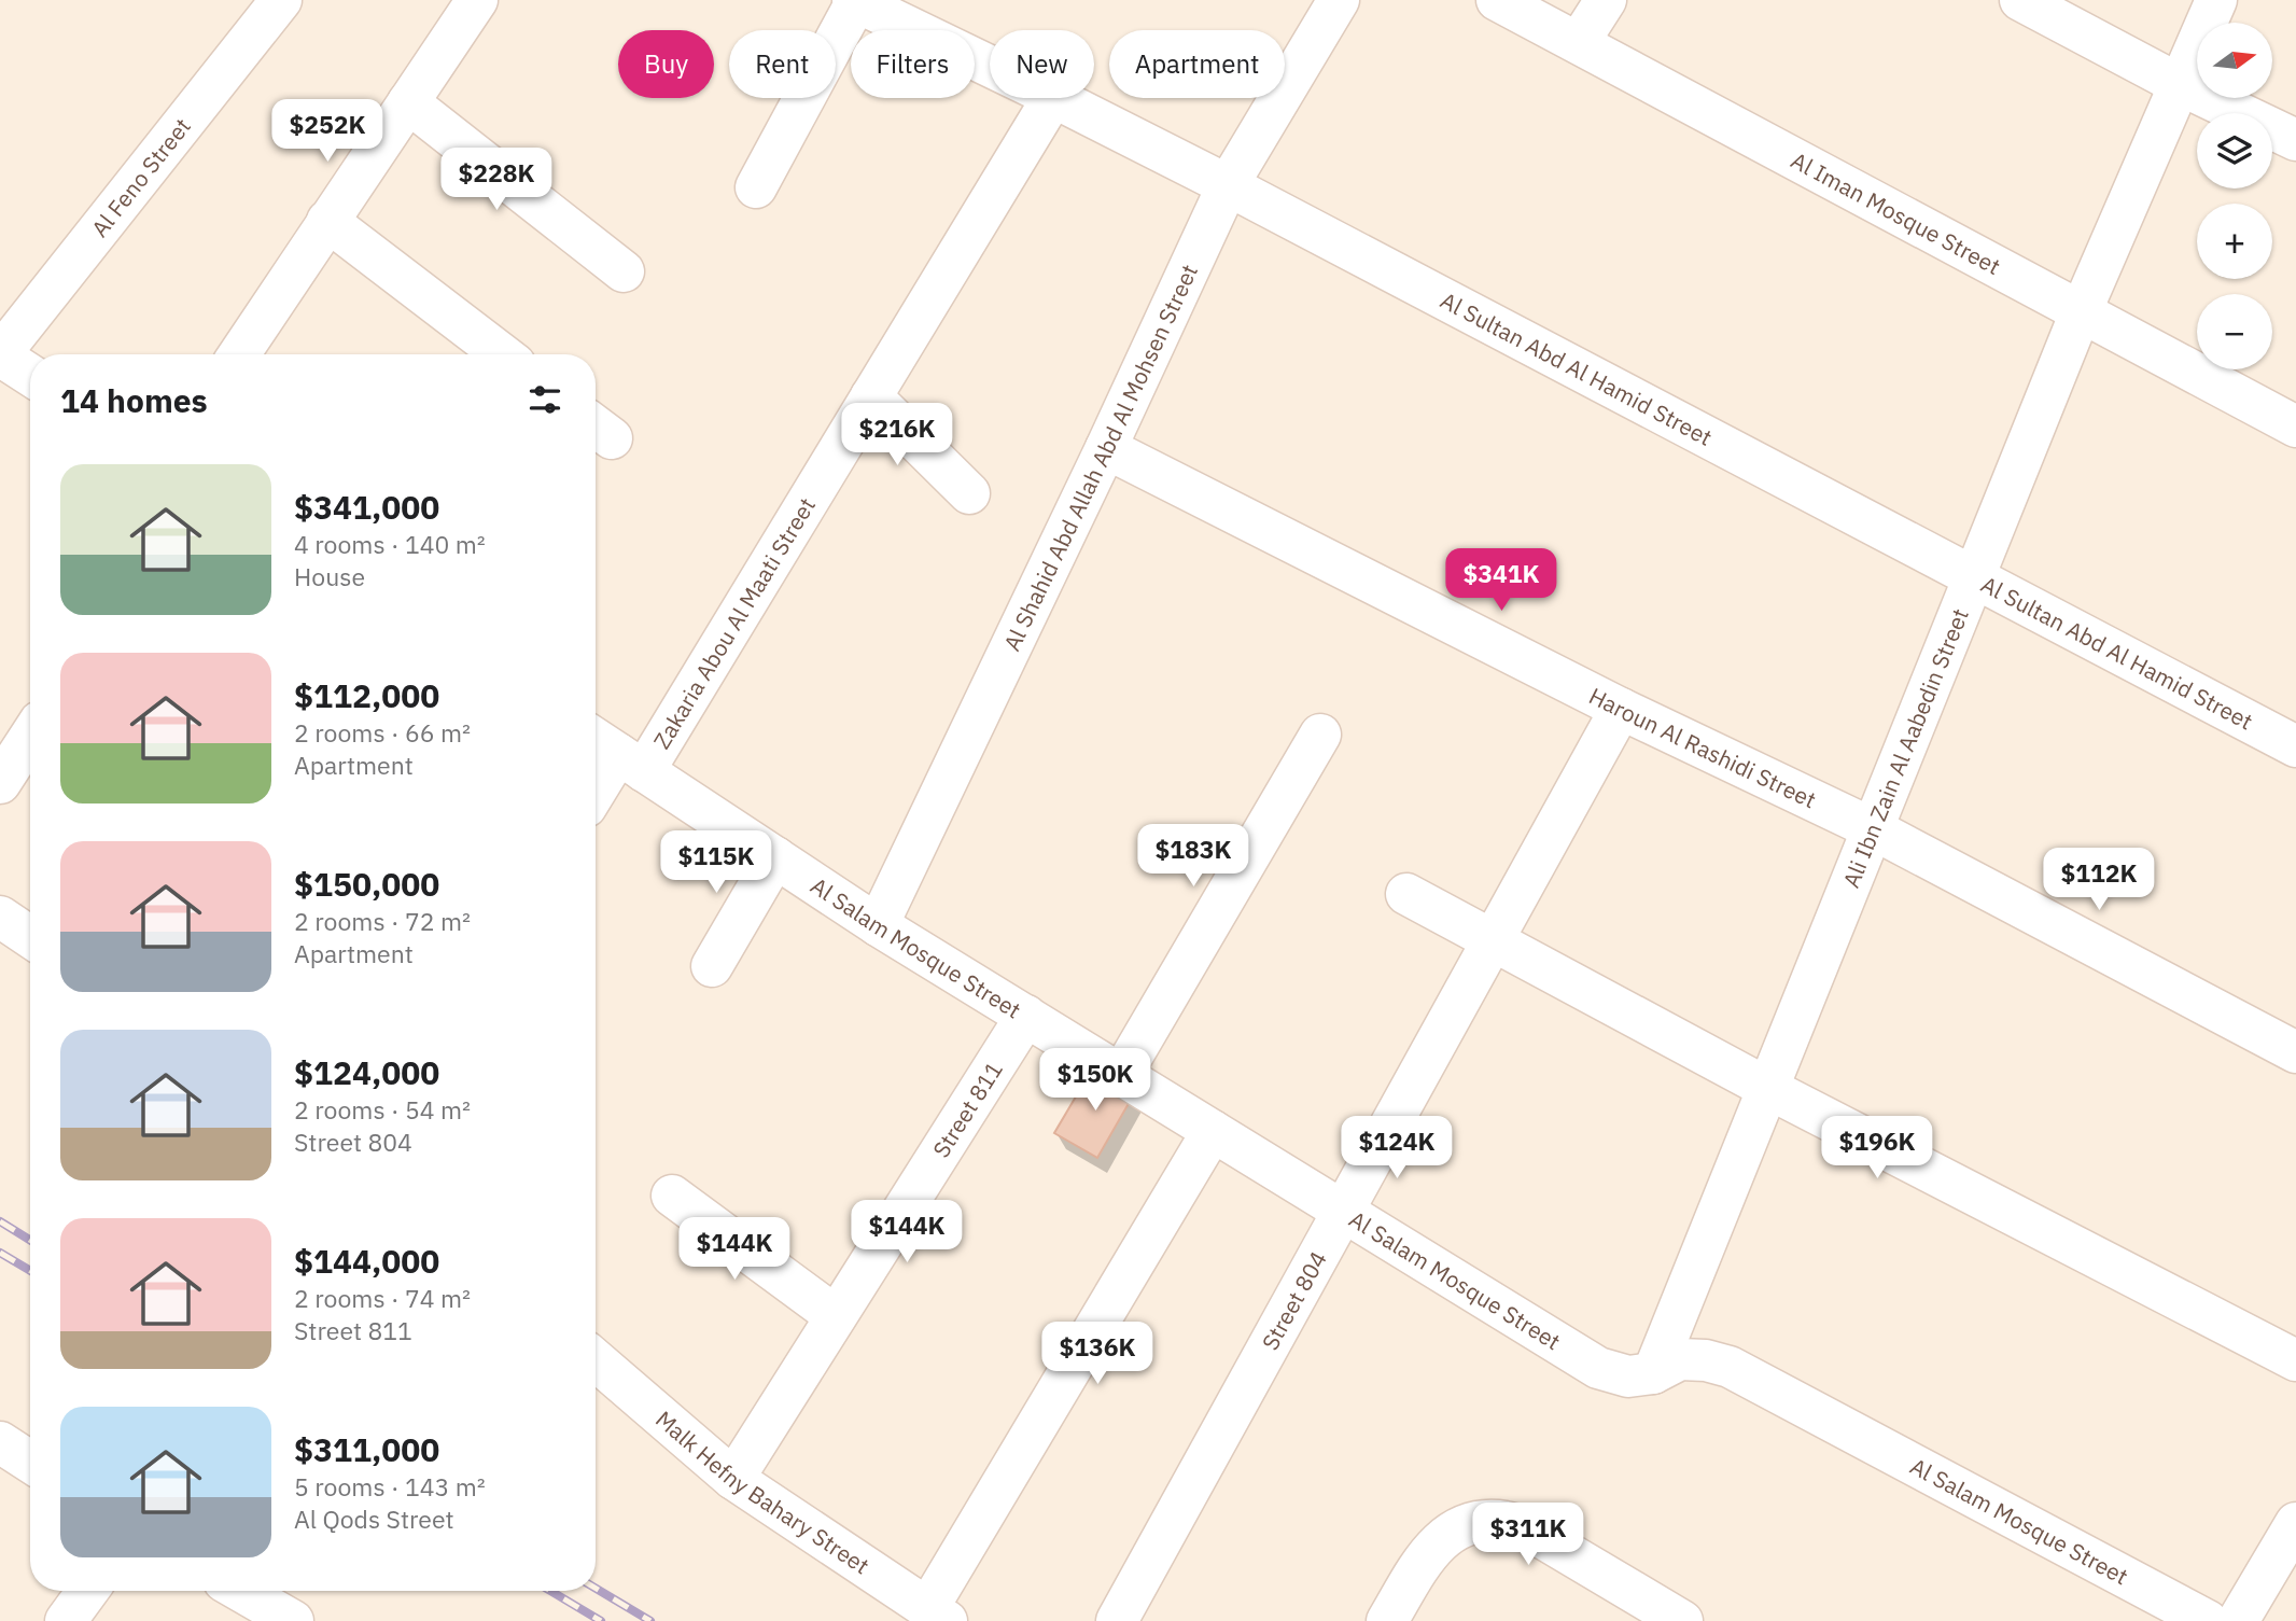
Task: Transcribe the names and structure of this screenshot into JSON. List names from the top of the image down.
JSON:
{
  "streets": {
    "street": [
      "Al Feno Street",
      "Al Iman Mosque Street",
      "Al Sultan Abd Al Hamid Street",
      "Al Shahid Abd Allah Abd Al Mohsen Street",
      "Zakaria Abou Al Maati Street",
      "Haroun Al Rashidi Street",
      "Ali Ibn Zain Al Aabedin Street",
      "Al Salam Mosque Street",
      "Street 811",
      "Street 804",
      "Malk Hefny Bahary Street"
    ]
  },
  "crossings": [
    ["Al Iman Mosque Street", "Ali Ibn Zain Al Aabedin Street"],
    ["Al Sultan Abd Al Hamid Street", "Al Shahid Abd Allah Abd Al Mohsen Street"],
    ["Al Sultan Abd Al Hamid Street", "Ali Ibn Zain Al Aabedin Street"],
    ["Al Shahid Abd Allah Abd Al Mohsen Street", "Haroun Al Rashidi Street"],
    ["Al Shahid Abd Allah Abd Al Mohsen Street", "Al Salam Mosque Street"],
    ["Zakaria Abou Al Maati Street", "Al Salam Mosque Street"],
    ["Haroun Al Rashidi Street", "Ali Ibn Zain Al Aabedin Street"],
    ["Haroun Al Rashidi Street", "Street 804"],
    ["Ali Ibn Zain Al Aabedin Street", "Al Salam Mosque Street"],
    ["Al Salam Mosque Street", "Street 811"],
    ["Al Salam Mosque Street", "Street 804"],
    ["Street 811", "Malk Hefny Bahary Street"]
  ],
  "north": "right",
  "page": {
    "map_buttons": ["+", "−"],
    "chip": [
      "Buy",
      "Rent",
      "Filters",
      "New",
      "Apartment"
    ],
    "price": [
      "$252K",
      "$228K",
      "$216K",
      "$341K",
      "$183K",
      "$115K",
      "$112K",
      "$150K",
      "$124K",
      "$196K",
      "$144K",
      "$144K",
      "$136K",
      "$311K"
    ],
    "heading": "14 homes",
    "list": [
      {
        "name": "$341,000",
        "note": "4 rooms · 140 m² · House"
      },
      {
        "name": "$112,000",
        "note": "2 rooms · 66 m² · Apartment"
      },
      {
        "name": "$150,000",
        "note": "2 rooms · 72 m² · Apartment"
      },
      {
        "name": "$124,000",
        "note": "2 rooms · 54 m² · Street 804"
      },
      {
        "name": "$144,000",
        "note": "2 rooms · 74 m² · Street 811"
      },
      {
        "name": "$311,000",
        "note": "5 rooms · 143 m² · Al Qods Street"
      }
    ]
  }
}
